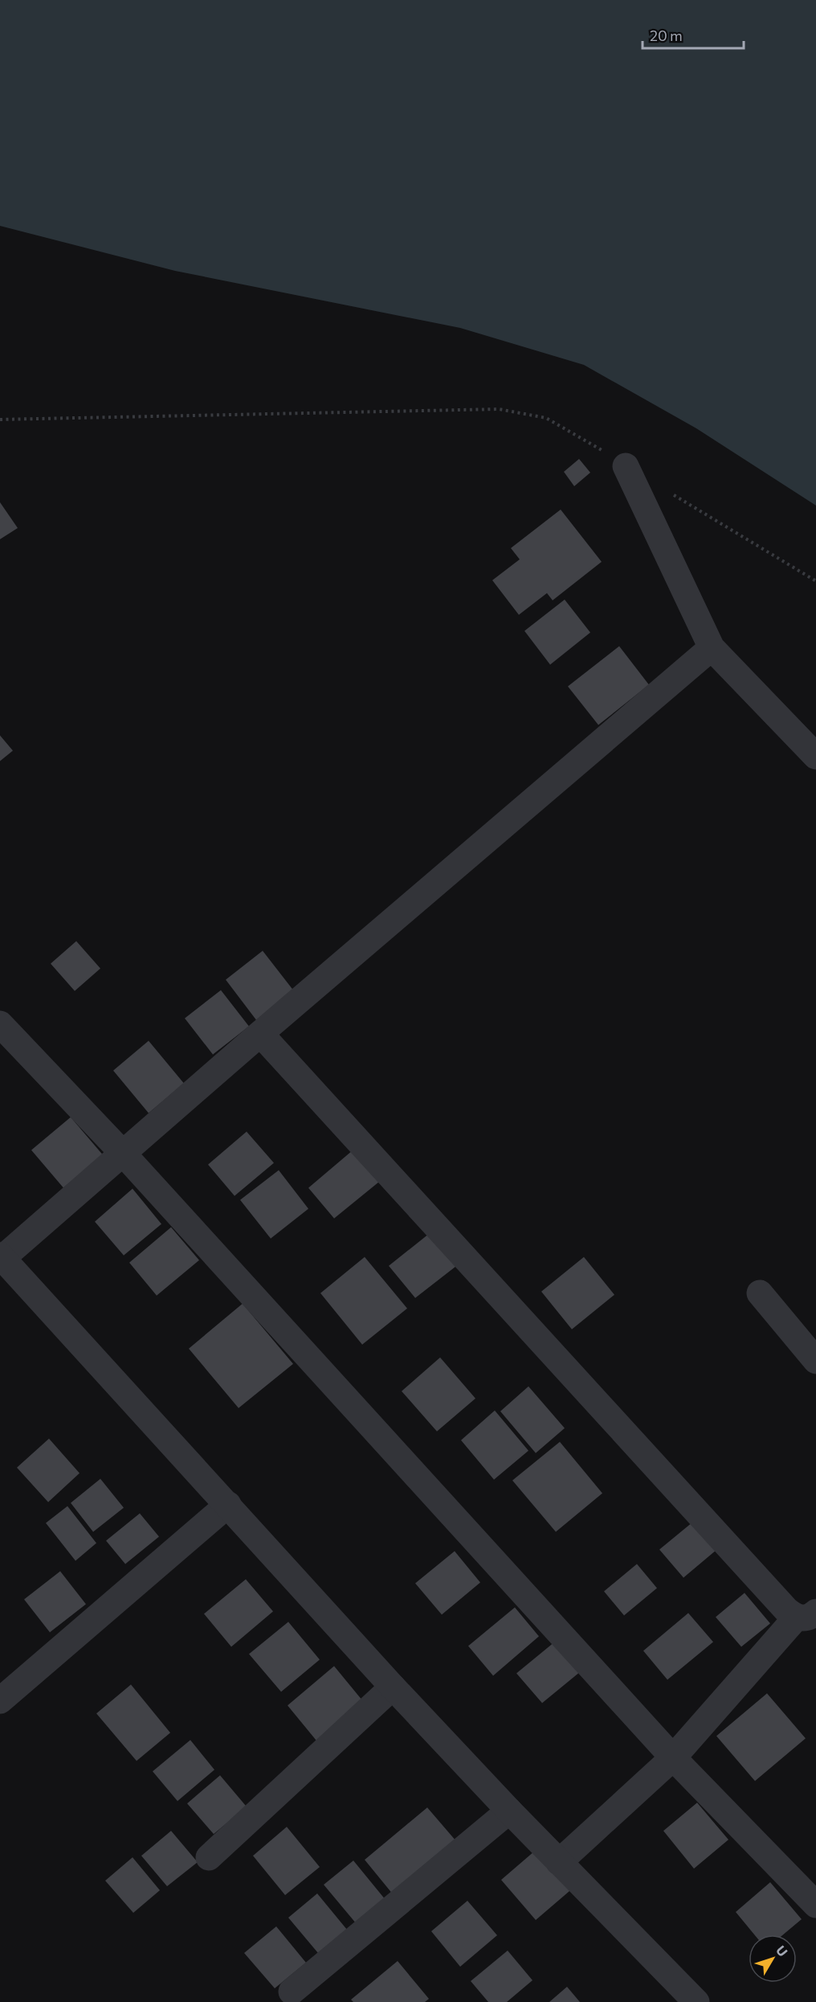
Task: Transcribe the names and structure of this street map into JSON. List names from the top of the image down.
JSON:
{
  "scale_bar": "20 m",
  "north": "top right"
}
